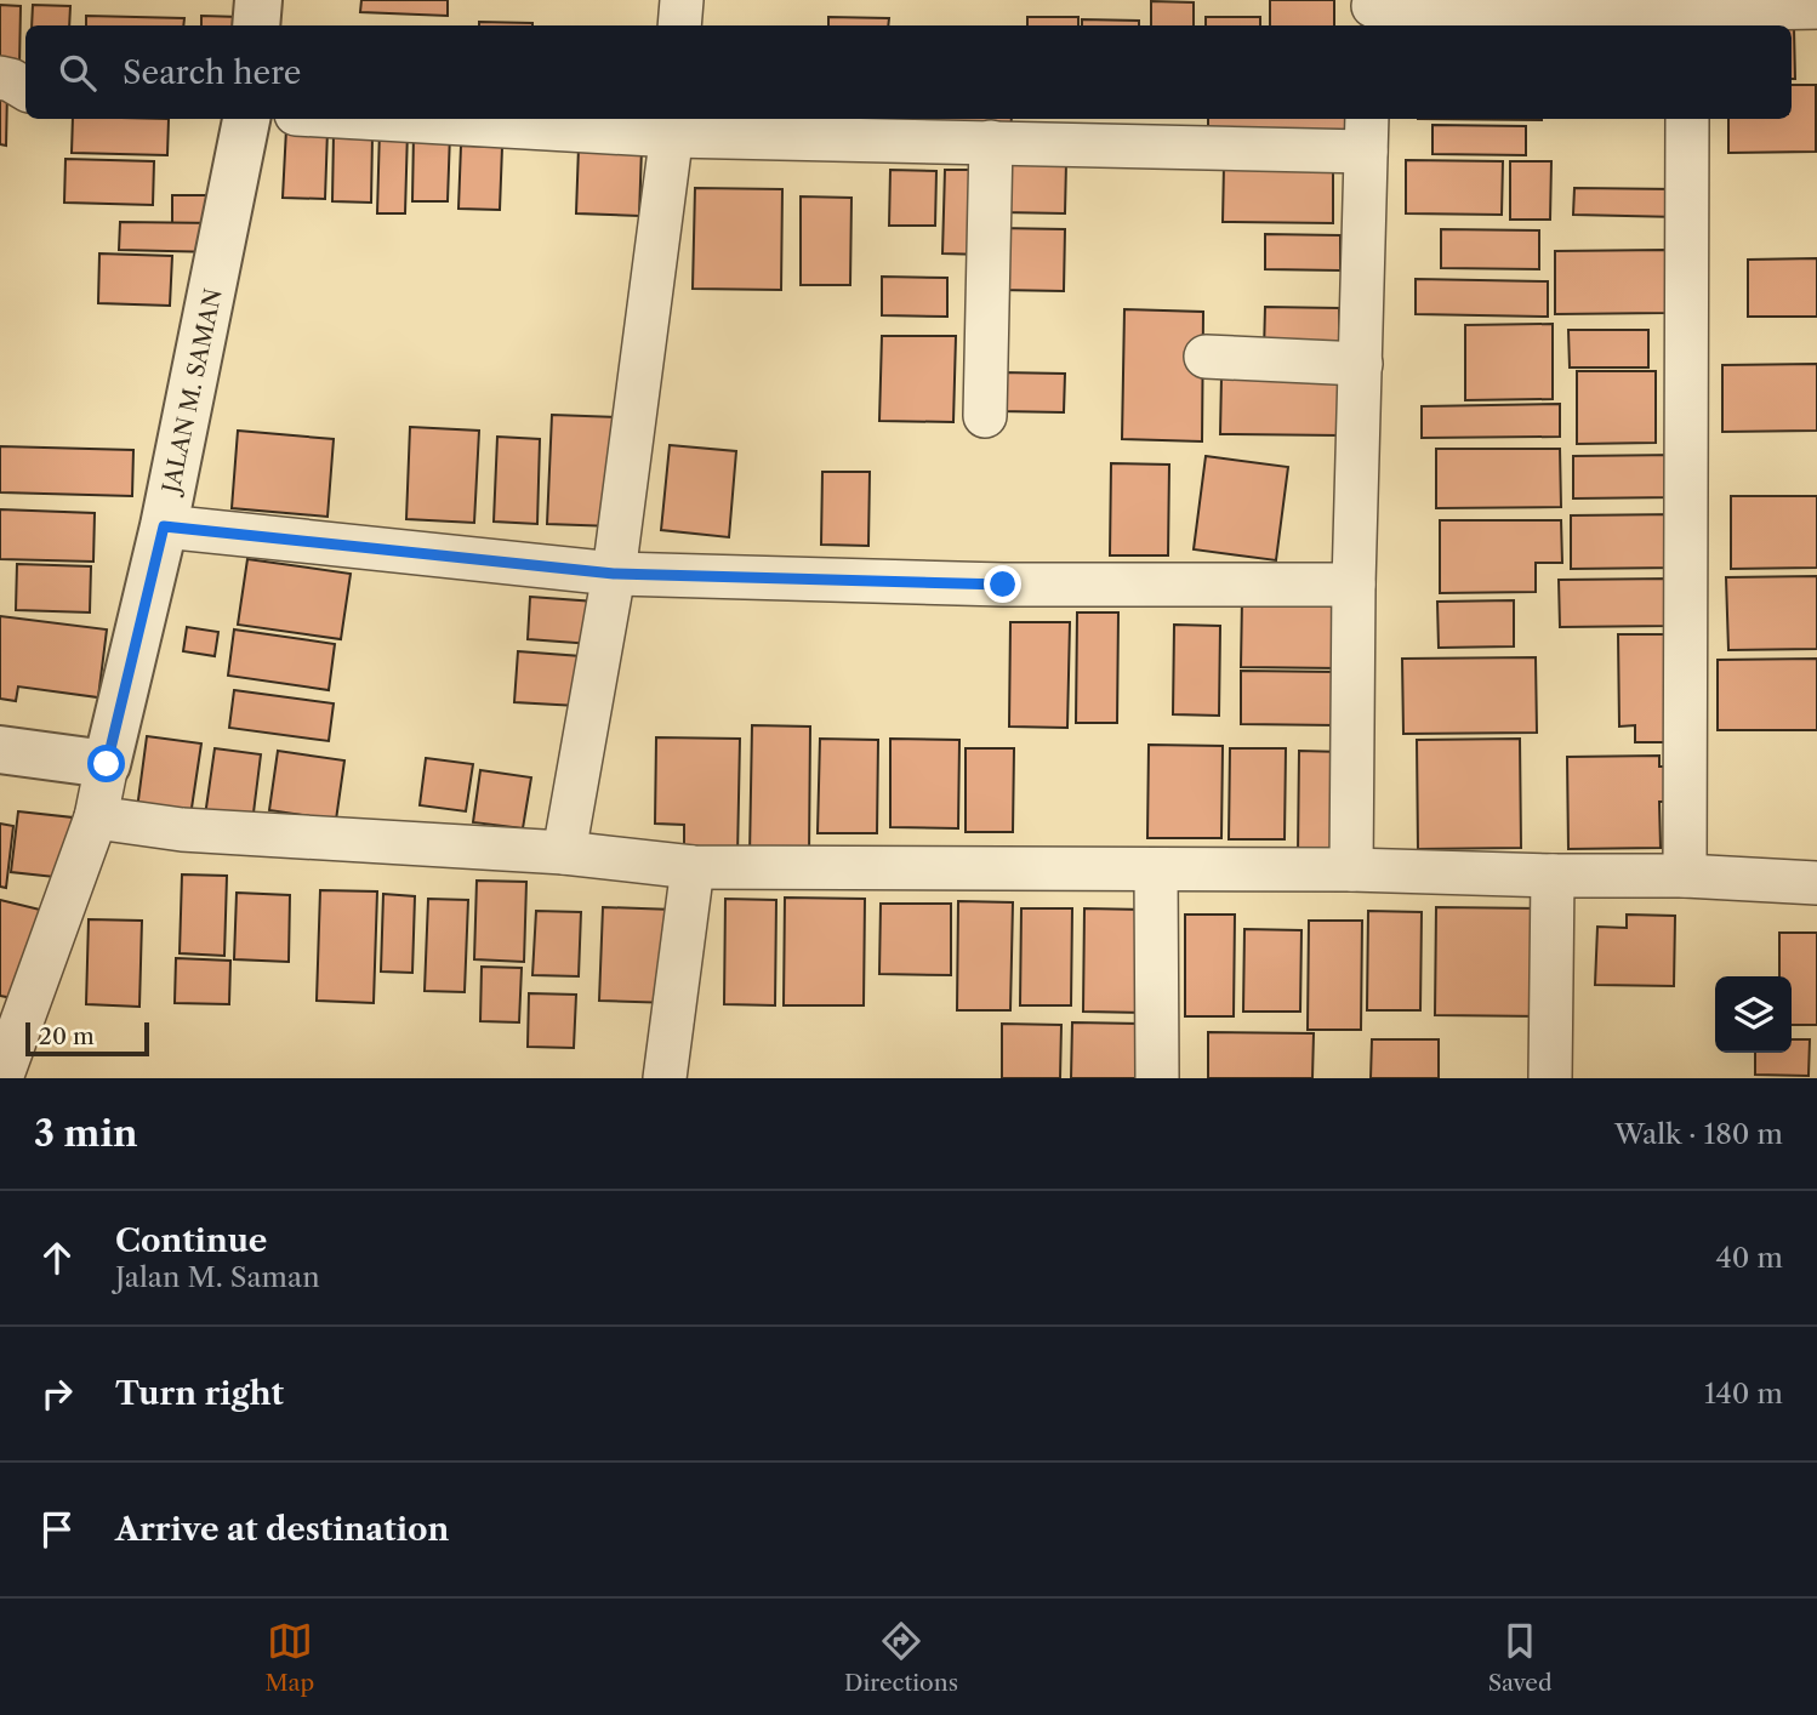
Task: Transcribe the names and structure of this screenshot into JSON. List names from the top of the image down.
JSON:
{
  "streets": {
    "street": ["JALAN M. SAMAN"]
  },
  "scale_bar": "20 m",
  "page": {
    "search": "Search here",
    "scale": "20 m",
    "heading": ["3 min", "Walk · 180 m"],
    "list": [
      ["Continue", "Jalan M. Saman", "40 m"],
      ["Turn right", "140 m"],
      "Arrive at destination"
    ],
    "nav": ["Map", "Directions", "Saved"]
  }
}
